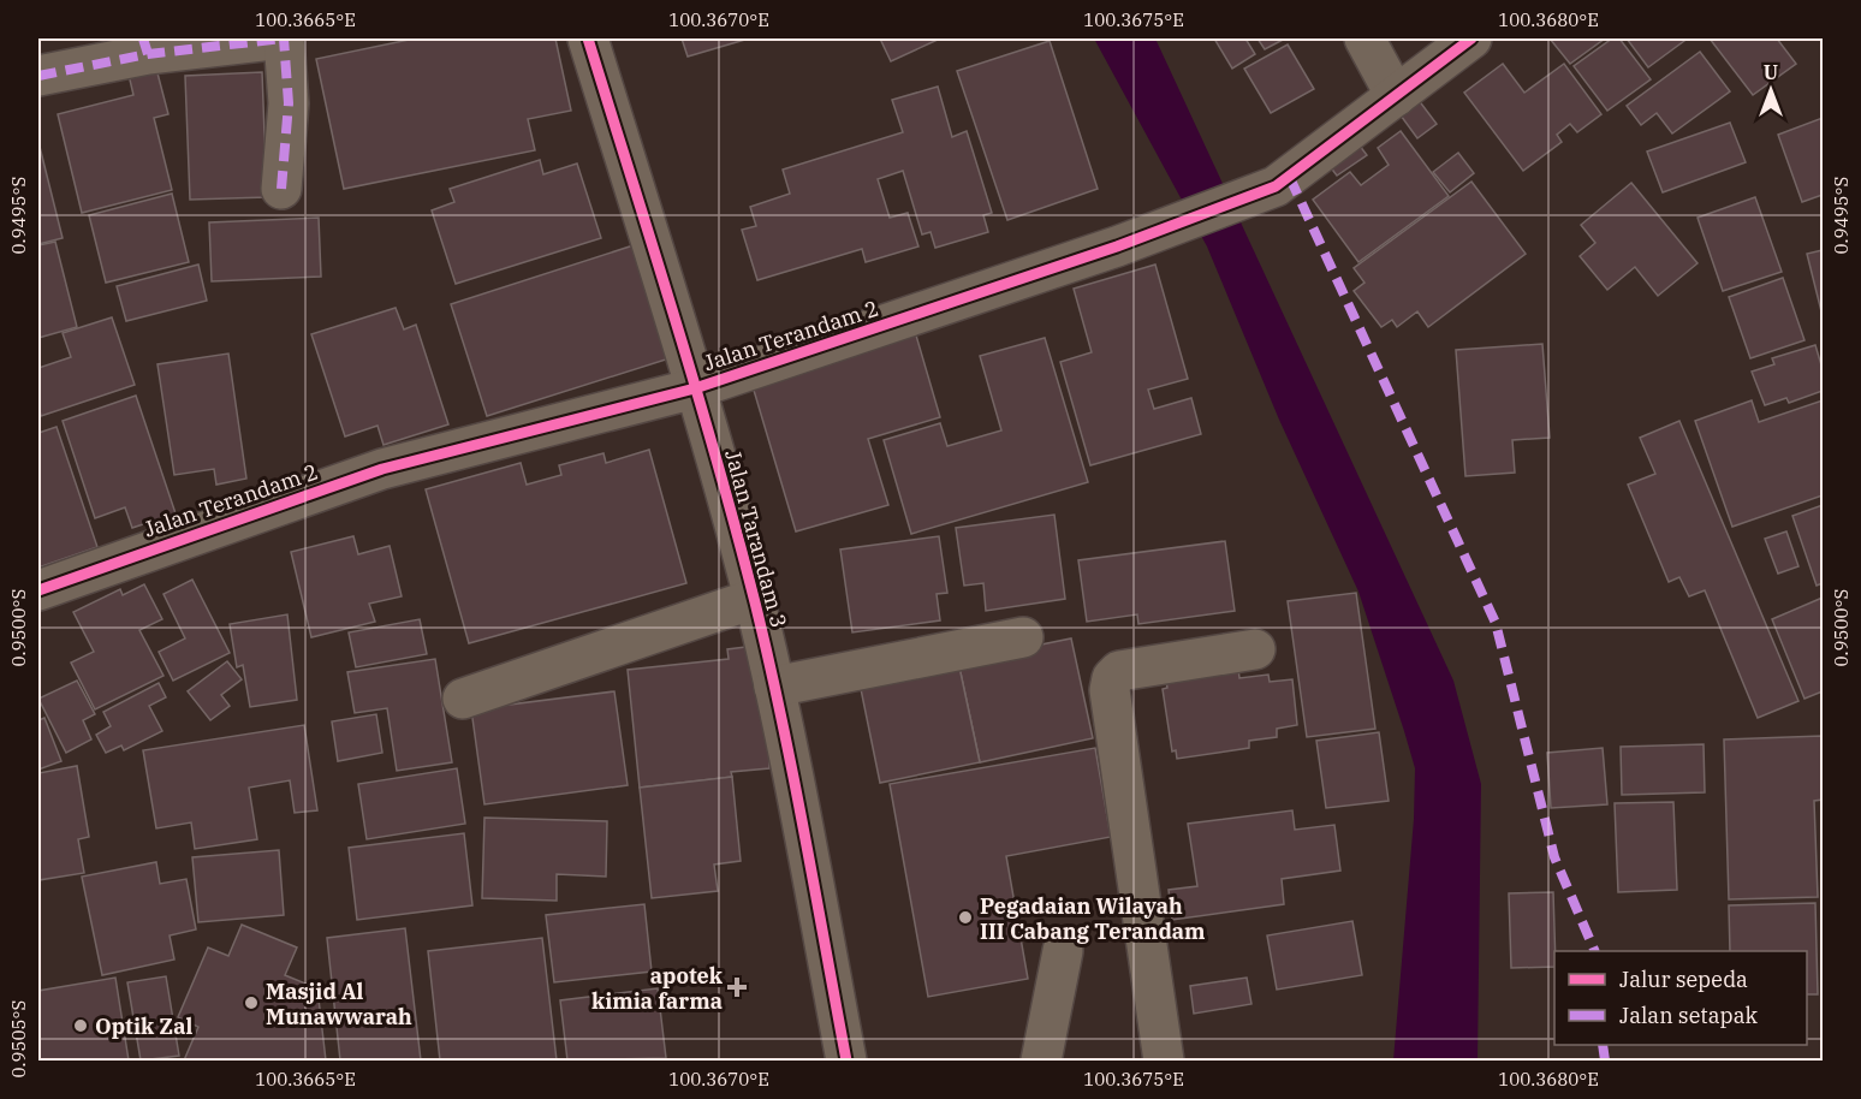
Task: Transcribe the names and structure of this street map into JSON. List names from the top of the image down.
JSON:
{
  "streets": {
    "street": ["Jalan Terandam 2", "Jalan Tarandam 3"]
  },
  "crossings": [
    ["Jalan Terandam 2", "Jalan Tarandam 3"]
  ],
  "places": {
    "other": ["Pegadaian Wilayah III Cabang Terandam", "Masjid Al Munawwarah", "Optik Zal"],
    "health": ["apotek kimia farma"]
  },
  "legend": ["Jalur sepeda", "Jalan setapak"],
  "north": "top",
  "coordinates": [
    "100.3665°E",
    "100.3670°E",
    "100.3675°E",
    "100.3680°E",
    "0.9495°S",
    "0.9500°S",
    "0.9505°S"
  ]
}
